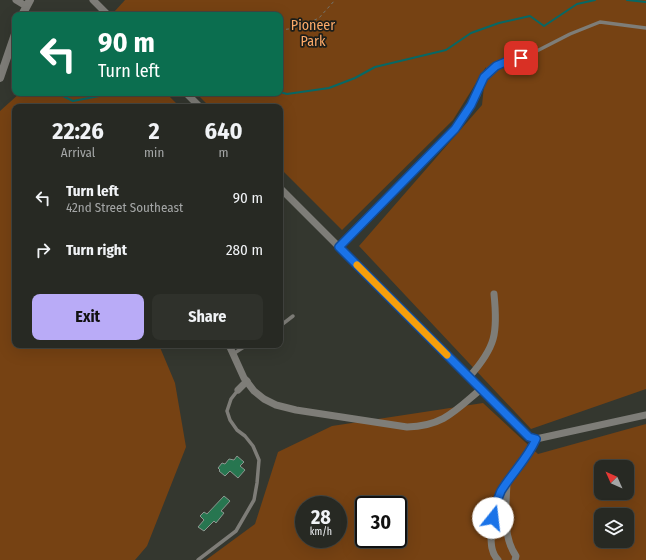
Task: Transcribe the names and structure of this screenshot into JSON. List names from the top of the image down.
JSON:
{
  "parks": ["Pioneer Park"],
  "north": "top left",
  "page": {
    "turn": ["90 m", "Turn left"],
    "eta": [
      "22:26",
      "Arrival",
      "2",
      "min",
      "640",
      "m"
    ],
    "list": [
      {
        "name": "Turn left",
        "note": "42nd Street Southeast",
        "value": "90 m"
      },
      {
        "name": "Turn right",
        "value": "280 m"
      }
    ],
    "buttons": ["Exit", "Share"],
    "speed": "28 km/h",
    "limit": "30"
  }
}
